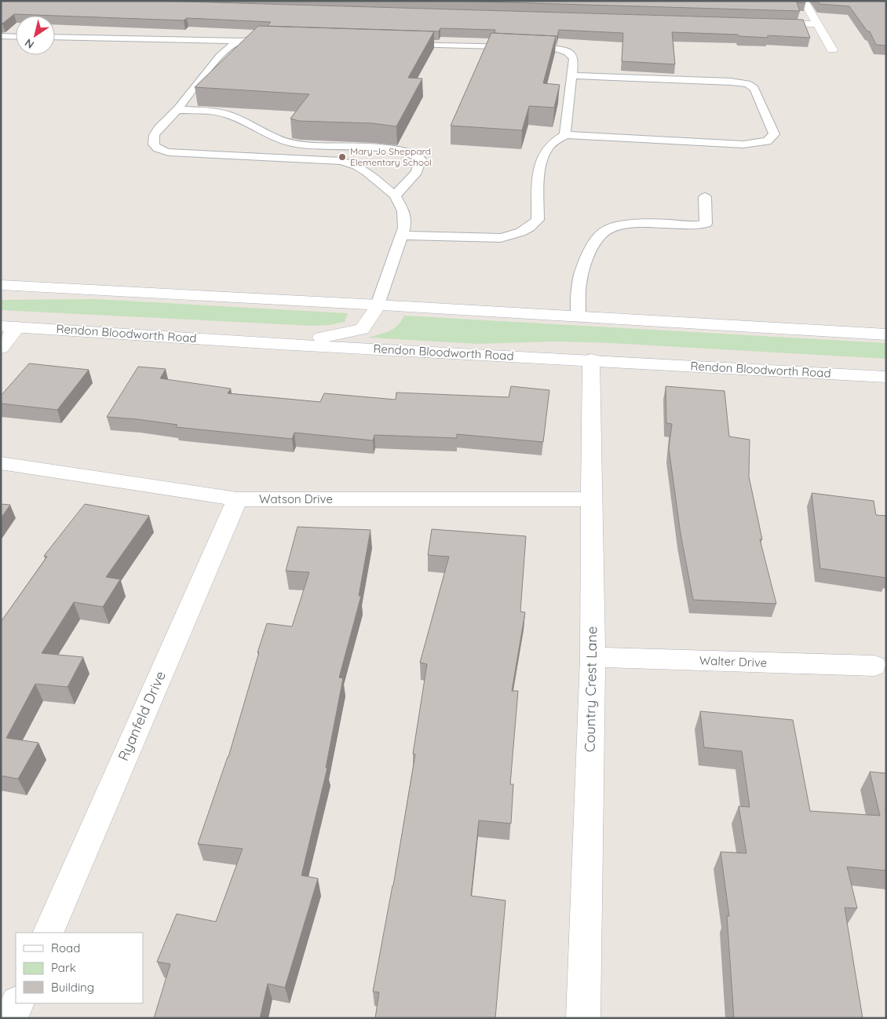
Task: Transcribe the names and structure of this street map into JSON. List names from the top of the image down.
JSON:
{
  "streets": {
    "street": [
      "Rendon Bloodworth Road",
      "Watson Drive",
      "Walter Drive",
      "Country Crest Lane",
      "Ryanfeld Drive"
    ]
  },
  "crossings": [
    ["Rendon Bloodworth Road", "Country Crest Lane"],
    ["Watson Drive", "Country Crest Lane"],
    ["Watson Drive", "Ryanfeld Drive"],
    ["Walter Drive", "Country Crest Lane"]
  ],
  "places": ["Mary Jo Sheppard Elementary School"],
  "legend": ["Road", "Park", "Building"],
  "north": "bottom left"
}
